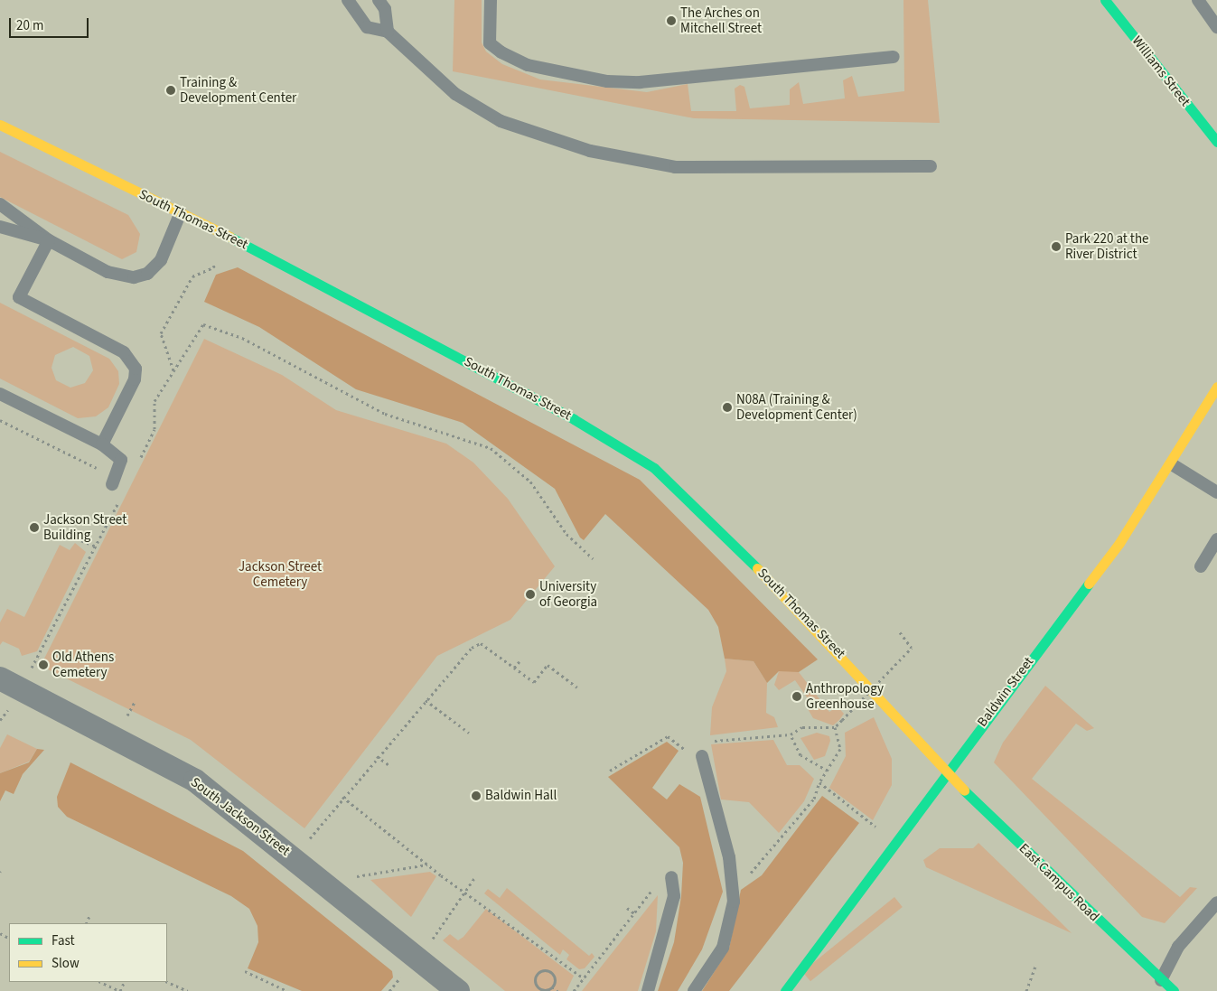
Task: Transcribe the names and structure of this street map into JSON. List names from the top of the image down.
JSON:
{
  "streets": {
    "main road": [
      "Williams Street",
      "South Thomas Street",
      "Baldwin Street",
      "East Campus Road"
    ],
    "street": ["South Jackson Street"]
  },
  "crossings": [
    ["South Thomas Street", "Baldwin Street"],
    ["South Thomas Street", "East Campus Road"],
    ["Baldwin Street", "East Campus Road"]
  ],
  "parks": ["Jackson Street Cemetery"],
  "places": [
    "The Arches on Mitchell Street",
    "Training & Development Center",
    "Park 220 at the River District",
    "N08A (Training & Development Center)",
    "Jackson Street Building",
    "University of Georgia",
    "Old Athens Cemetery",
    "Anthropology Greenhouse",
    "Baldwin Hall"
  ],
  "legend": ["Fast", "Slow"],
  "scale_bar": "20 m"
}
